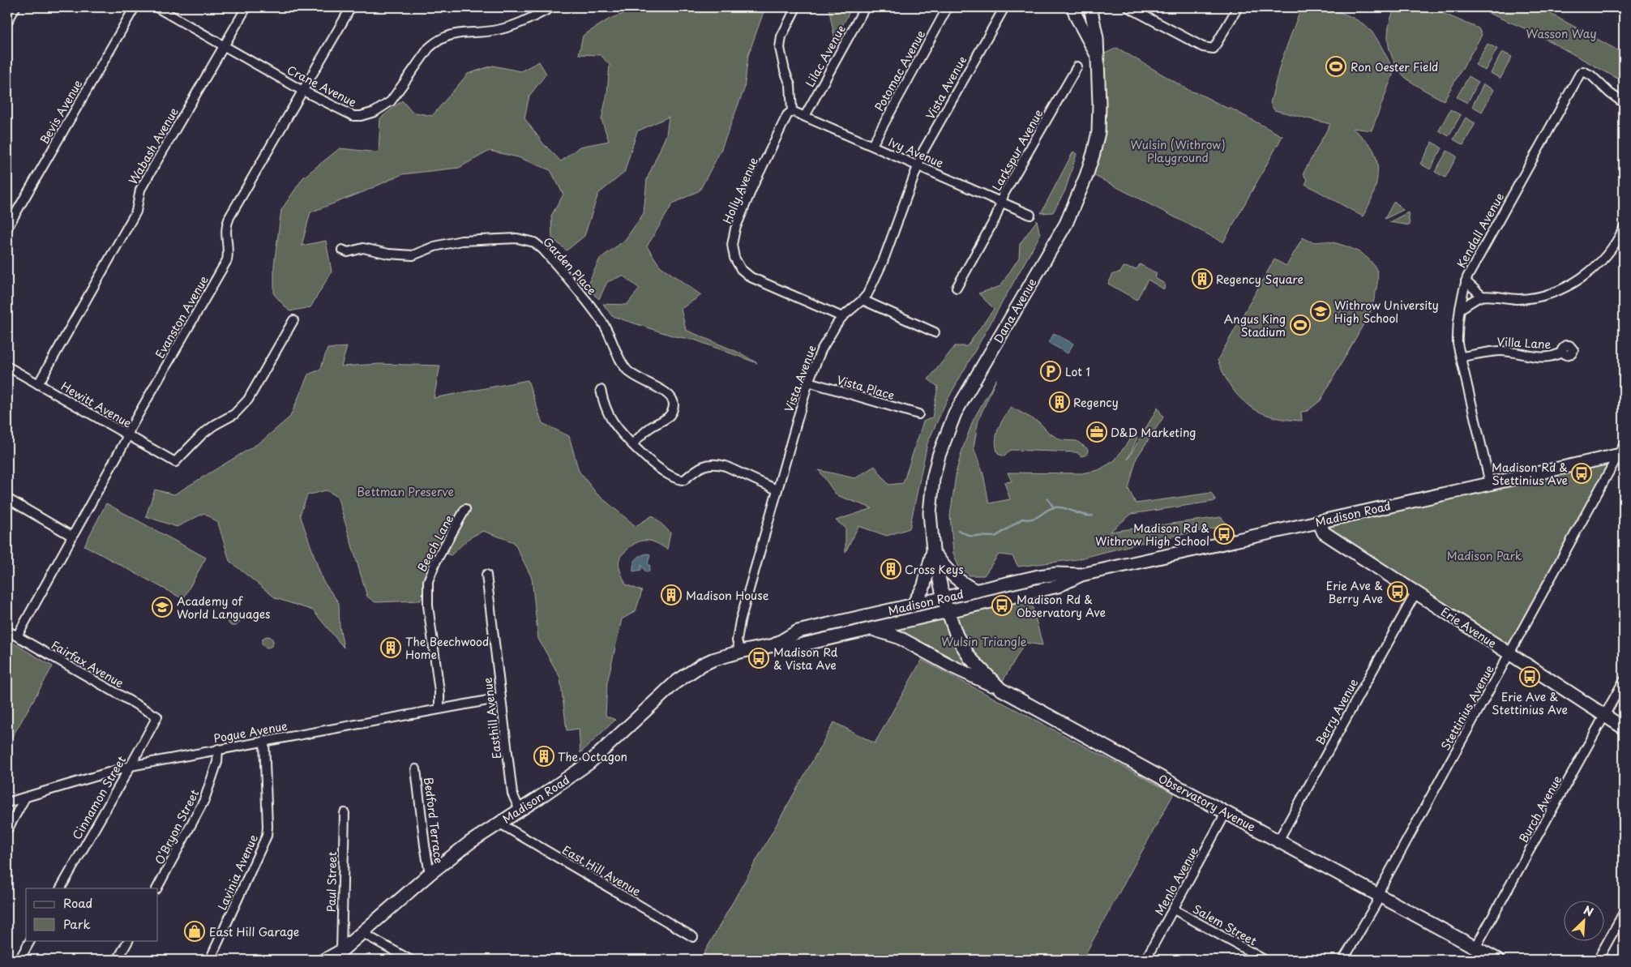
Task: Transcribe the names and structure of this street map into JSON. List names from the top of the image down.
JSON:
{
  "streets": {
    "street": [
      "Lilac Avenue",
      "Potomac Avenue",
      "Crane Avenue",
      "Vista Avenue",
      "Bevis Avenue",
      "Wabash Avenue",
      "Larkspur Avenue",
      "Ivy Avenue",
      "Holly Avenue",
      "Kendall Avenue",
      "Garden Place",
      "Dana Avenue",
      "Evanston Avenue",
      "Villa Lane",
      "Vista Place",
      "Hewitt Avenue",
      "Madison Road",
      "Beech Lane",
      "Erie Avenue",
      "Fairfax Avenue",
      "Stettinius Avenue",
      "Berry Avenue",
      "Easthill Avenue",
      "Pogue Avenue",
      "Cinnamon Street",
      "Observatory Avenue",
      "Burch Avenue",
      "Bedford Terrace",
      "O’Bryon Street",
      "East Hill Avenue",
      "Lavinia Avenue",
      "Menlo Avenue",
      "Paul Street",
      "Salem Street"
    ]
  },
  "crossings": [
    ["Lilac Avenue", "Ivy Avenue"],
    ["Potomac Avenue", "Ivy Avenue"],
    ["Crane Avenue", "Wabash Avenue"],
    ["Crane Avenue", "Evanston Avenue"],
    ["Vista Avenue", "Ivy Avenue"],
    ["Vista Avenue", "Holly Avenue"],
    ["Vista Avenue", "Vista Place"],
    ["Vista Avenue", "Madison Road"],
    ["Wabash Avenue", "Hewitt Avenue"],
    ["Larkspur Avenue", "Ivy Avenue"],
    ["Ivy Avenue", "Holly Avenue"],
    ["Kendall Avenue", "Villa Lane"],
    ["Kendall Avenue", "Madison Road"],
    ["Dana Avenue", "Madison Road"],
    ["Dana Avenue", "Observatory Avenue"],
    ["Evanston Avenue", "Hewitt Avenue"],
    ["Evanston Avenue", "Fairfax Avenue"],
    ["Madison Road", "Erie Avenue"],
    ["Madison Road", "Stettinius Avenue"],
    ["Madison Road", "Easthill Avenue"],
    ["Madison Road", "Observatory Avenue"],
    ["Madison Road", "Bedford Terrace"],
    ["Madison Road", "East Hill Avenue"],
    ["Madison Road", "Paul Street"],
    ["Beech Lane", "Pogue Avenue"],
    ["Erie Avenue", "Stettinius Avenue"],
    ["Erie Avenue", "Berry Avenue"],
    ["Erie Avenue", "Burch Avenue"],
    ["Fairfax Avenue", "Cinnamon Street"],
    ["Stettinius Avenue", "Observatory Avenue"],
    ["Berry Avenue", "Observatory Avenue"],
    ["Easthill Avenue", "Pogue Avenue"],
    ["Pogue Avenue", "Cinnamon Street"],
    ["Pogue Avenue", "O’Bryon Street"],
    ["Pogue Avenue", "Lavinia Avenue"],
    ["Observatory Avenue", "Burch Avenue"],
    ["Observatory Avenue", "Menlo Avenue"],
    ["Menlo Avenue", "Salem Street"]
  ],
  "parks": [
    "Wasson Way",
    "Wulsin (Withrow) Playground",
    "Bettman Preserve",
    "Madison Park",
    "Wulsin Triangle"
  ],
  "places": {
    "sports": ["Ron Oester Field", "Angus King Stadium"],
    "building": [
      "Regency Square",
      "Regency",
      "Cross Keys",
      "Madison House",
      "The Beechwood Home",
      "The Octagon"
    ],
    "school or university": ["Withrow University High School", "Academy of World Languages"],
    "parking": ["Lot 1"],
    "office": ["D&D Marketing"],
    "bus stop": [
      "Madison Rd & Stettinius Ave",
      "Madison Rd & Withrow High School",
      "Erie Ave & Berry Ave",
      "Madison Rd & Observatory Ave",
      "Madison Rd & Vista Ave",
      "Erie Ave & Stettinius Ave"
    ],
    "shop": ["East Hill Garage"]
  },
  "legend": ["Road", "Park"],
  "north": "top right"
}
